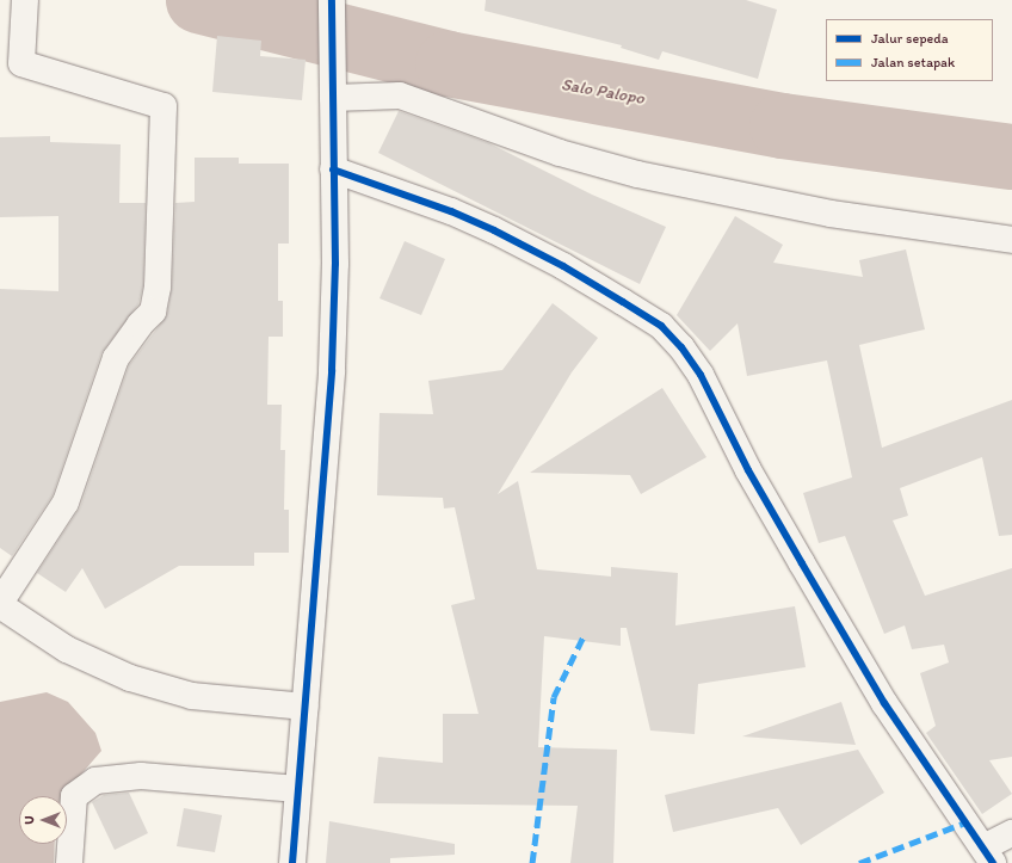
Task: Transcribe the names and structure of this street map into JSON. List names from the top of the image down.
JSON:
{
  "water": ["Salo Palopo"],
  "legend": ["Jalur sepeda", "Jalan setapak"],
  "north": "left"
}
